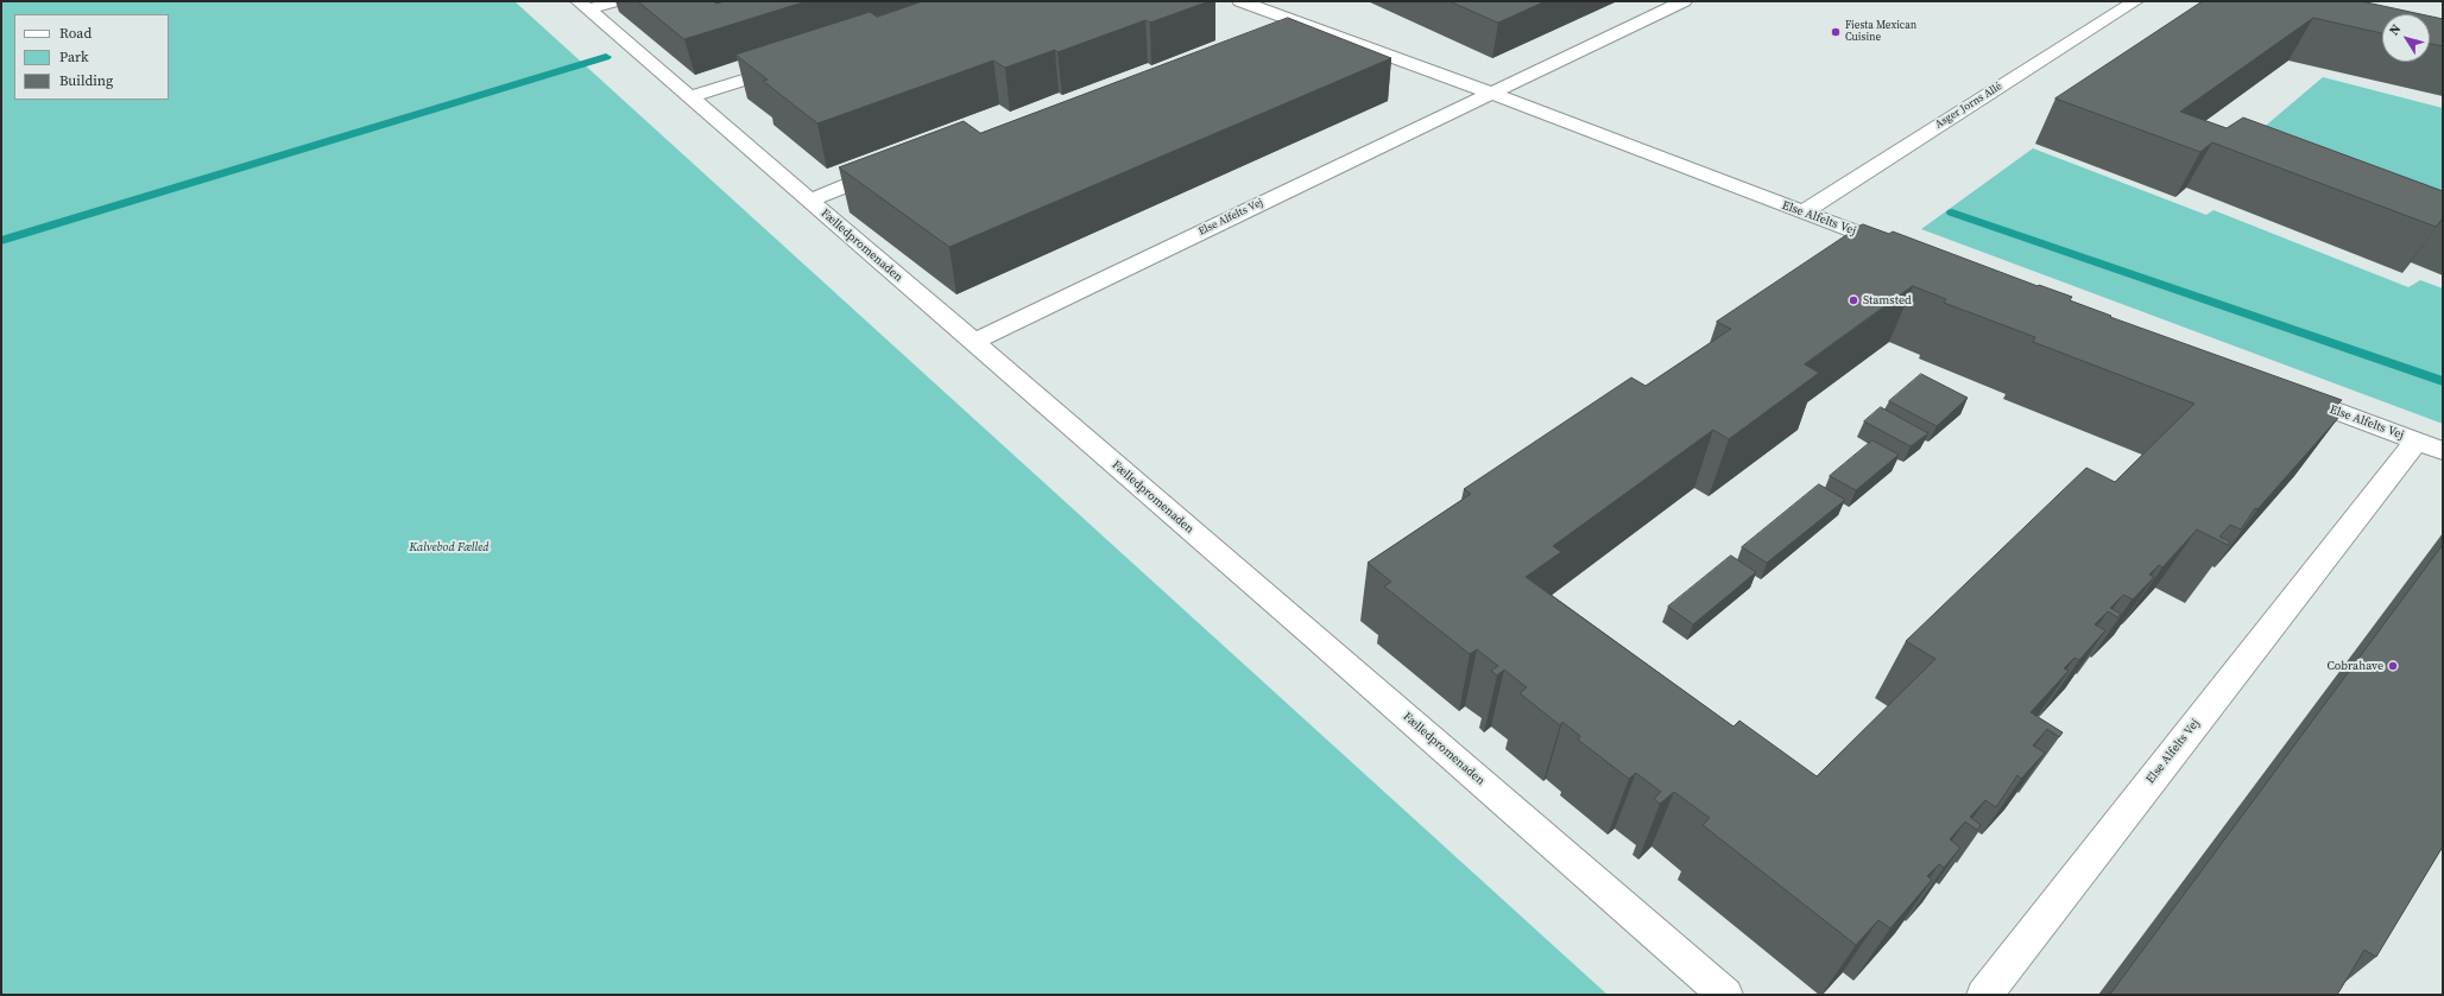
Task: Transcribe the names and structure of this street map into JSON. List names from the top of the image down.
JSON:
{
  "streets": {
    "street": ["Asger Jorns Allé", "Else Alfelts Vej", "Fælledpromenaden"]
  },
  "crossings": [
    ["Asger Jorns Allé", "Else Alfelts Vej"],
    ["Else Alfelts Vej", "Fælledpromenaden"]
  ],
  "parks": ["Kalvebod Fælled"],
  "places": ["Fiesta Mexican Cuisine", "Stamsted", "Cobrahave"],
  "legend": ["Road", "Park", "Building"],
  "north": "top left"
}
